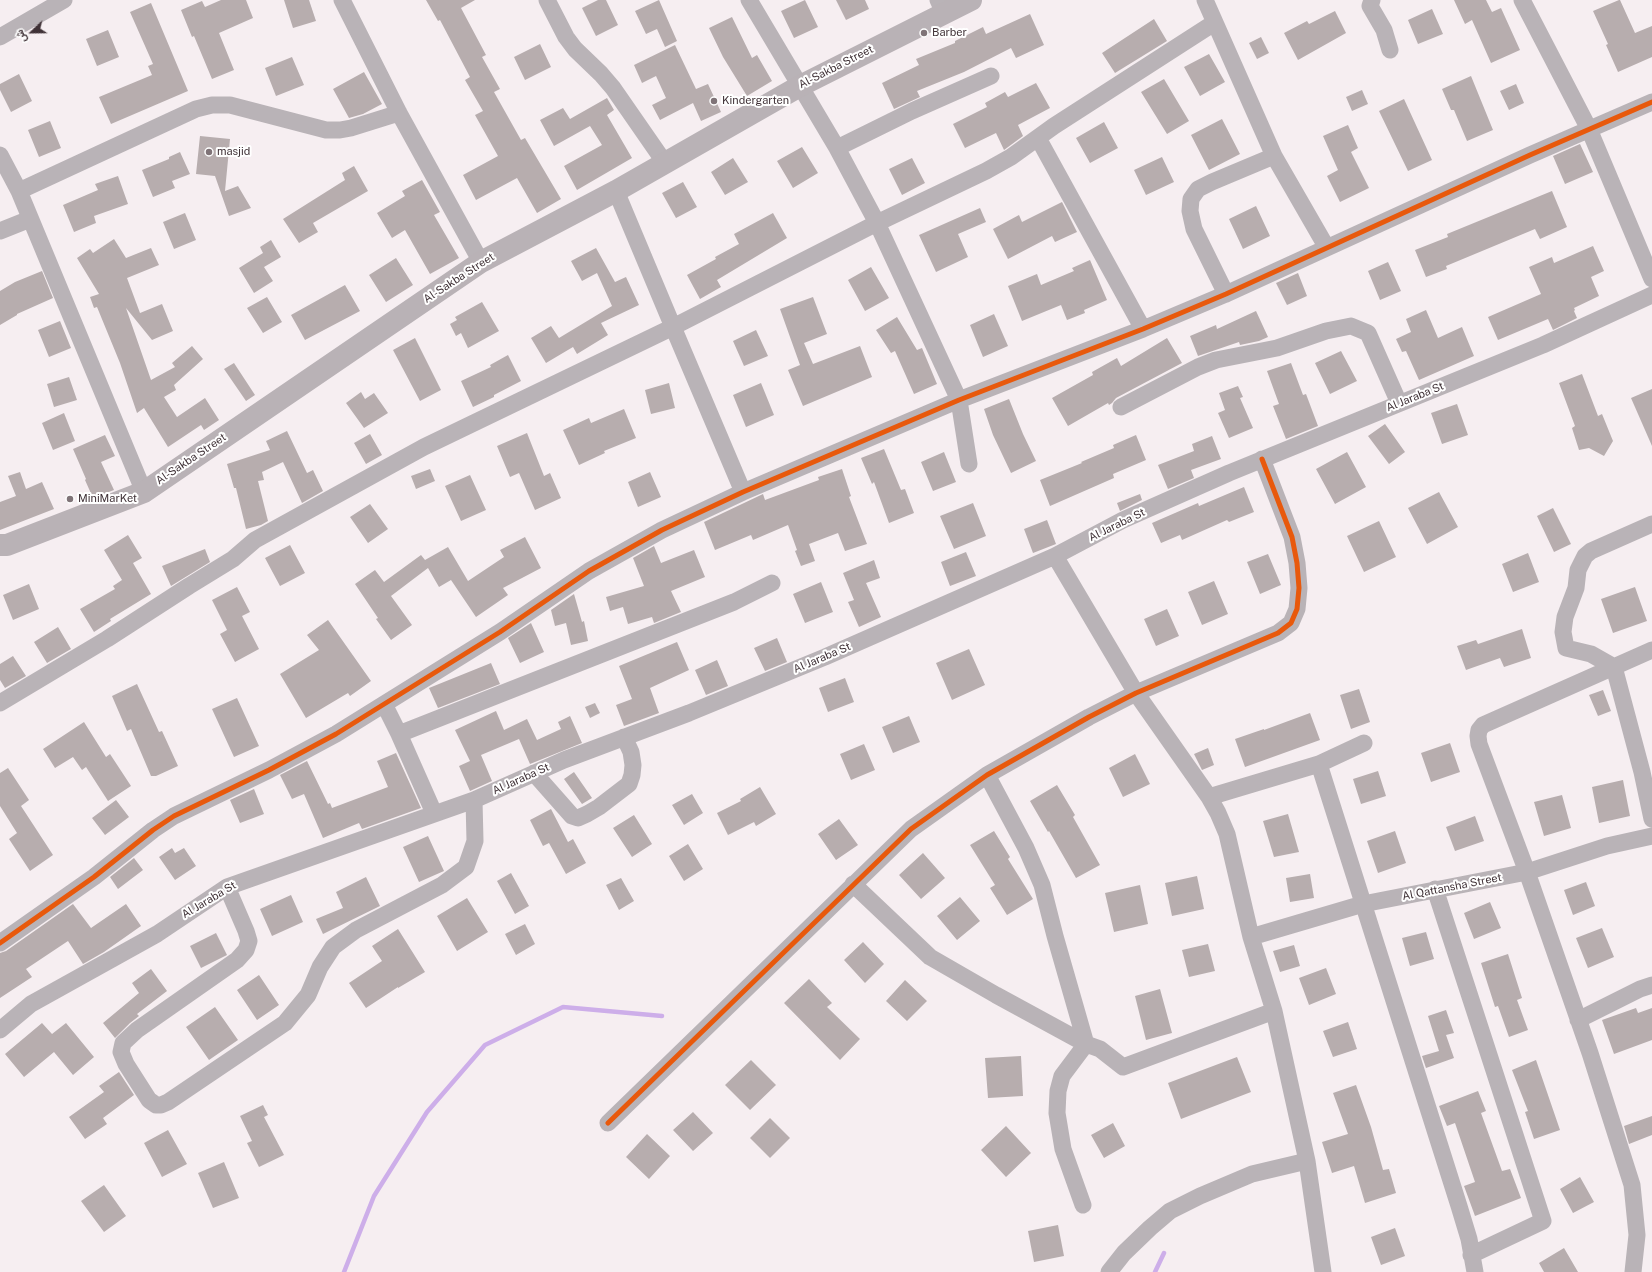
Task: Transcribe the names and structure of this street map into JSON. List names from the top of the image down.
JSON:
{
  "streets": {
    "main road": ["Al-Sakba Street"],
    "street": ["Al Jaraba St", "Al Qattansha Street"]
  },
  "places": [
    "Barber",
    "Kindergarten",
    "masjid",
    "MiniMarKet"
  ],
  "north": "left"
}
